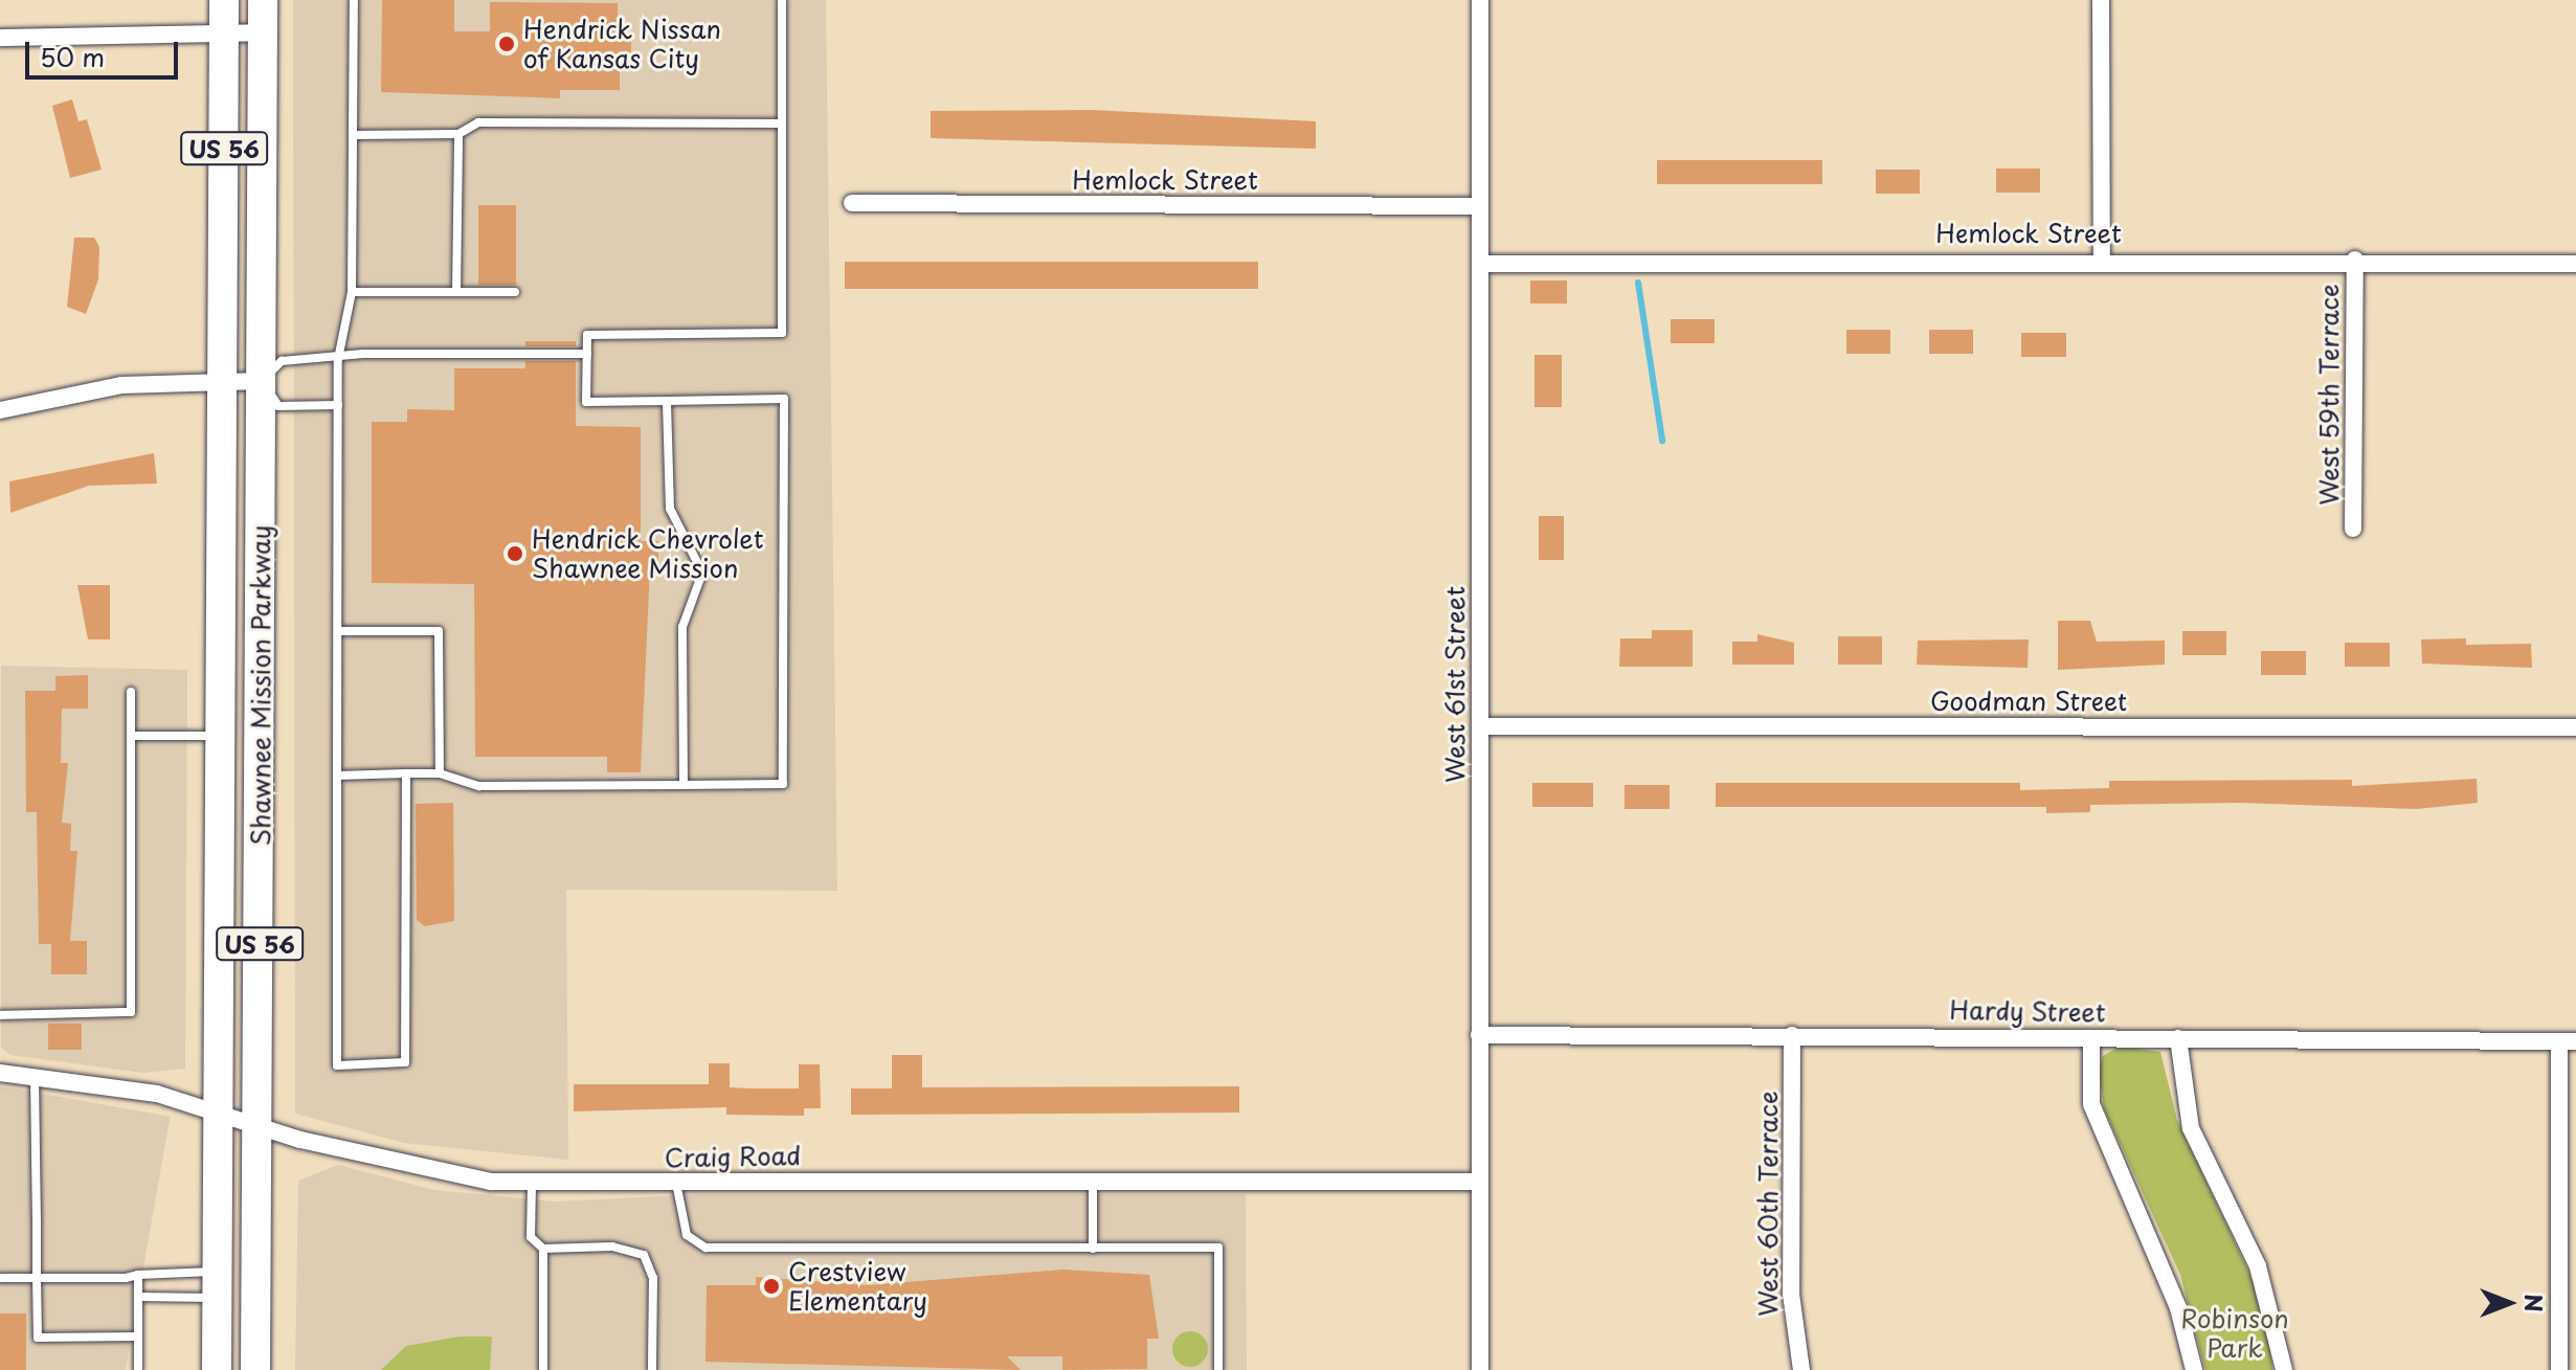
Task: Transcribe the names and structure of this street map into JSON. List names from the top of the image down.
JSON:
{
  "streets": {
    "highway": ["US 56", "Shawnee Mission Parkway"],
    "street": [
      "Hemlock Street",
      "West 59th Terrace",
      "West 61st Street",
      "Goodman Street",
      "Hardy Street",
      "Craig Road",
      "West 60th Terrace"
    ]
  },
  "crossings": [
    ["Hemlock Street", "West 59th Terrace"],
    ["Hemlock Street", "West 61st Street"],
    ["West 61st Street", "Goodman Street"],
    ["West 61st Street", "Hardy Street"],
    ["West 61st Street", "Craig Road"],
    ["Shawnee Mission Parkway", "Craig Road"],
    ["Hardy Street", "West 60th Terrace"]
  ],
  "parks": ["Robinson Park"],
  "places": ["Hendrick Nissan of Kansas City", "Hendrick Chevrolet Shawnee Mission", "Crestview Elementary"],
  "scale_bar": "50 m",
  "north": "right"
}
